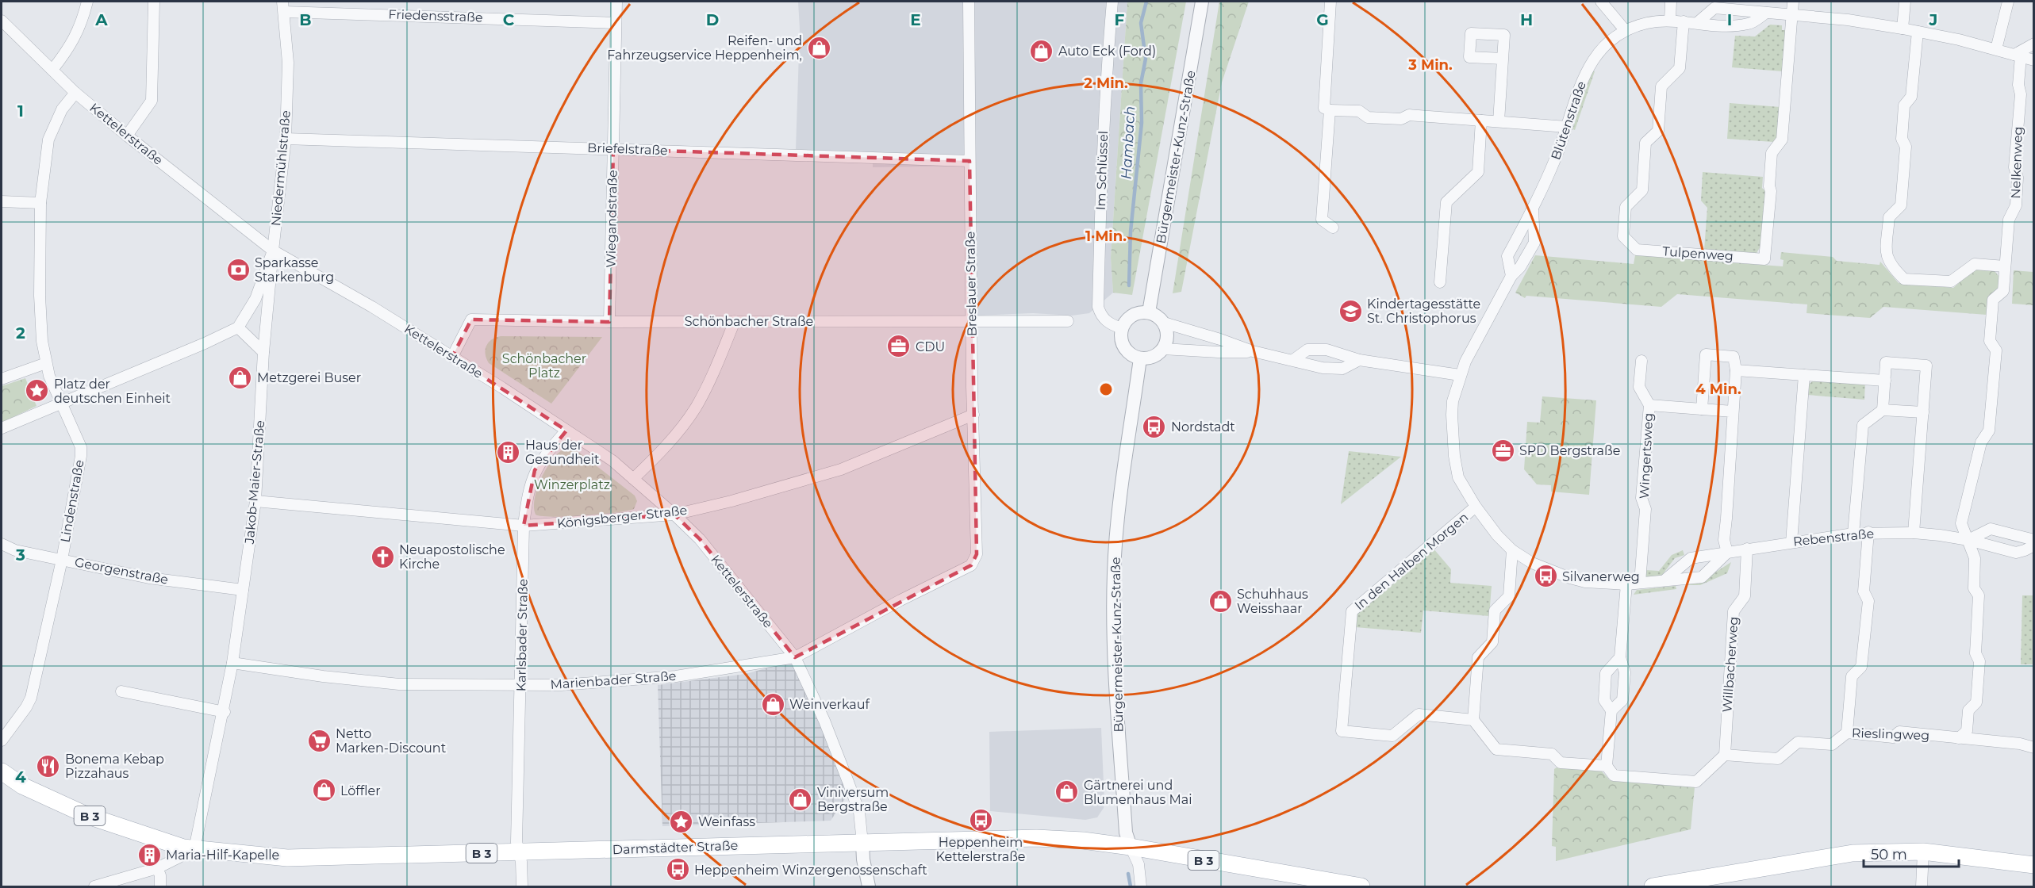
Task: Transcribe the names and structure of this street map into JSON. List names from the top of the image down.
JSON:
{
  "streets": {
    "main road": ["B 3", "Darmstädter Straße"],
    "street": [
      "Friedensstraße",
      "Blütenstraße",
      "Kettelerstraße",
      "Briefelstraße",
      "Bürgermeister-Kunz-Straße",
      "Nelkenweg",
      "Niedermühlstraße",
      "Im Schlüssel",
      "Wiegandstraße",
      "Tulpenweg",
      "Breslauer Straße",
      "Schönbacher Straße",
      "Wingertsweg",
      "Jakob-Maier-Straße",
      "Lindenstraße",
      "Königsberger Straße",
      "Rebenstraße",
      "In den Halben Morgen",
      "Georgenstraße",
      "Karlsbader Straße",
      "Willbacherweg",
      "Marienbader Straße",
      "Rieslingweg"
    ]
  },
  "crossings": [
    ["Friedensstraße", "Niedermühlstraße"],
    ["Friedensstraße", "Wiegandstraße"],
    ["Blütenstraße", "Tulpenweg"],
    ["Kettelerstraße", "Niedermühlstraße"],
    ["Kettelerstraße", "Schönbacher Straße"],
    ["Kettelerstraße", "Jakob-Maier-Straße"],
    ["Kettelerstraße", "Lindenstraße"],
    ["Kettelerstraße", "Königsberger Straße"],
    ["Kettelerstraße", "Karlsbader Straße"],
    ["Kettelerstraße", "Marienbader Straße"],
    ["Kettelerstraße", "Darmstädter Straße"],
    ["Briefelstraße", "Niedermühlstraße"],
    ["Briefelstraße", "Wiegandstraße"],
    ["Briefelstraße", "Breslauer Straße"],
    ["Bürgermeister-Kunz-Straße", "Im Schlüssel"],
    ["Bürgermeister-Kunz-Straße", "Darmstädter Straße"],
    ["Nelkenweg", "Rebenstraße"],
    ["Niedermühlstraße", "Jakob-Maier-Straße"],
    ["Wiegandstraße", "Schönbacher Straße"],
    ["Breslauer Straße", "Schönbacher Straße"],
    ["Breslauer Straße", "Königsberger Straße"],
    ["Breslauer Straße", "Marienbader Straße"],
    ["Jakob-Maier-Straße", "Königsberger Straße"],
    ["Jakob-Maier-Straße", "Georgenstraße"],
    ["Jakob-Maier-Straße", "Marienbader Straße"],
    ["Jakob-Maier-Straße", "Darmstädter Straße"],
    ["Lindenstraße", "Georgenstraße"],
    ["Königsberger Straße", "Karlsbader Straße"],
    ["Rebenstraße", "Willbacherweg"],
    ["Karlsbader Straße", "Marienbader Straße"],
    ["Karlsbader Straße", "Darmstädter Straße"],
    ["Willbacherweg", "Rieslingweg"]
  ],
  "water": ["Hambach"],
  "parks": ["Schönbacher Platz", "Winzerplatz"],
  "places": {
    "shop": [
      "Reifen- und Fahrzeugservice Heppenheim,",
      "Auto Eck (Ford)",
      "Metzgerei Buser",
      "Schuhhaus Weisshaar",
      "Weinverkauf",
      "Löffler",
      "Gärtnerei und Blumenhaus Mai",
      "Viniversum Bergstraße"
    ],
    "bank": ["Sparkasse Starkenburg"],
    "school or university": ["Kindertagesstätte St. Christophorus"],
    "office": ["CDU", "SPD Bergstraße"],
    "place": ["Platz der deutschen Einheit", "Weinfass"],
    "bus stop": [
      "Nordstadt",
      "Silvanerweg",
      "Heppenheim Kettelerstraße",
      "Heppenheim Winzergenossenschaft"
    ],
    "building": ["Haus der Gesundheit", "Maria-Hilf-Kapelle"],
    "church": ["Neuapostolische Kirche"],
    "supermarket": ["Netto Marken-Discount"],
    "restaurant": ["Bonema Kebap Pizzahaus"]
  },
  "scale_bar": "50 m",
  "grid": {
    "columns": [
      "A",
      "B",
      "C",
      "D",
      "E",
      "F",
      "G",
      "H",
      "I",
      "J"
    ],
    "rows": [
      "1",
      "2",
      "3",
      "4"
    ]
  },
  "rings": [
    "3 Min.",
    "2 Min.",
    "1 Min.",
    "4 Min."
  ]
}
